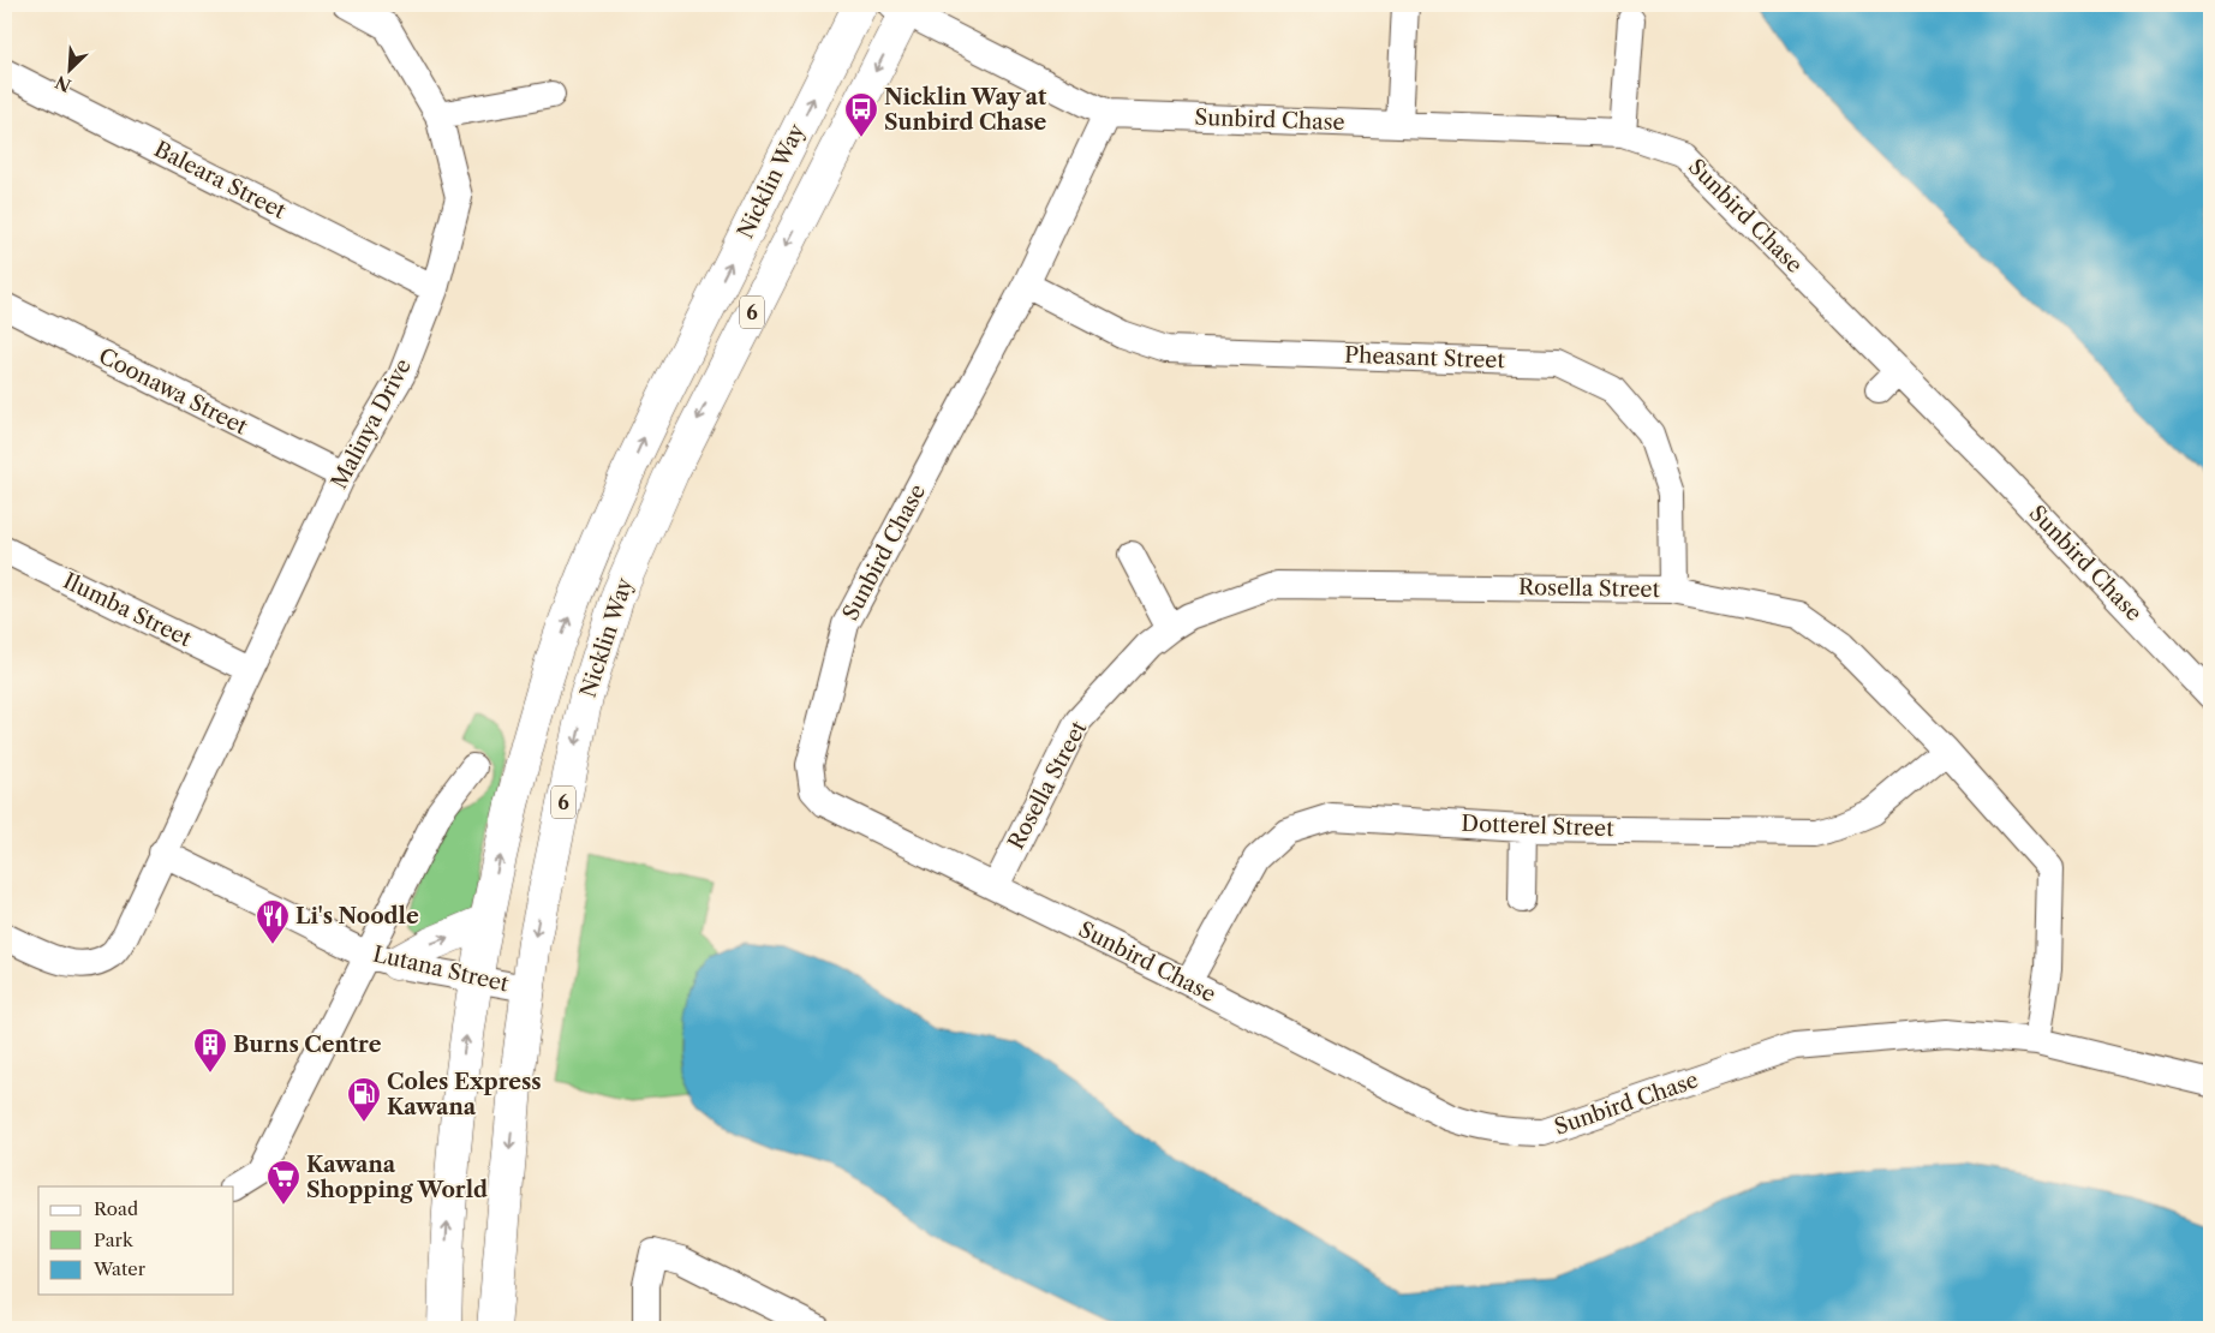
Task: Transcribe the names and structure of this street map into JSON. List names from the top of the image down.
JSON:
{
  "streets": {
    "highway": ["Nicklin Way", "6"],
    "street": [
      "Sunbird Chase",
      "Baleara Street",
      "Pheasant Street",
      "Coonawa Street",
      "Malinya Drive",
      "Rosella Street",
      "Ilumba Street",
      "Dotterel Street",
      "Lutana Street"
    ]
  },
  "crossings": [
    ["Sunbird Chase", "Nicklin Way"],
    ["Sunbird Chase", "Pheasant Street"],
    ["Sunbird Chase", "Rosella Street"],
    ["Sunbird Chase", "Dotterel Street"],
    ["Baleara Street", "Malinya Drive"],
    ["Nicklin Way", "Lutana Street"],
    ["Pheasant Street", "Rosella Street"],
    ["Coonawa Street", "Malinya Drive"],
    ["Malinya Drive", "Ilumba Street"],
    ["Malinya Drive", "Lutana Street"],
    ["Rosella Street", "Dotterel Street"]
  ],
  "places": {
    "bus stop": ["Nicklin Way at Sunbird Chase"],
    "restaurant": ["Li's Noodle"],
    "building": ["Burns Centre"],
    "fuel station": ["Coles Express Kawana"],
    "supermarket": ["Kawana Shopping World"]
  },
  "legend": ["Road", "Park", "Water"],
  "north": "bottom left"
}
